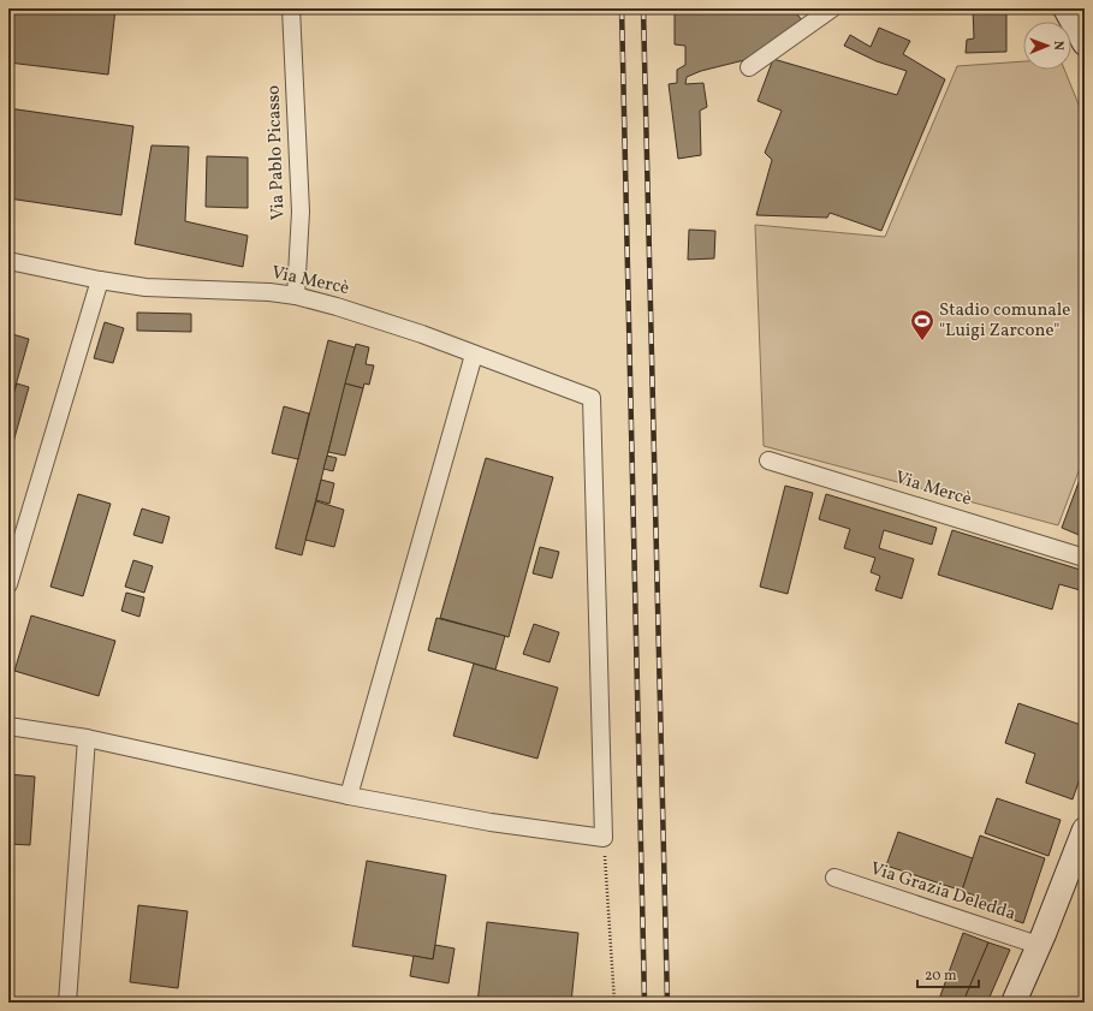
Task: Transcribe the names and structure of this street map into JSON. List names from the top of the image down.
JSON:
{
  "streets": {
    "street": ["Via Pablo Picasso", "Via Mercè", "Via Grazia Deledda"]
  },
  "crossings": [
    ["Via Pablo Picasso", "Via Mercè"]
  ],
  "places": {
    "sports": ["Stadio comunale \"Luigi Zarcone\""]
  },
  "scale_bar": "20 m",
  "north": "right"
}
